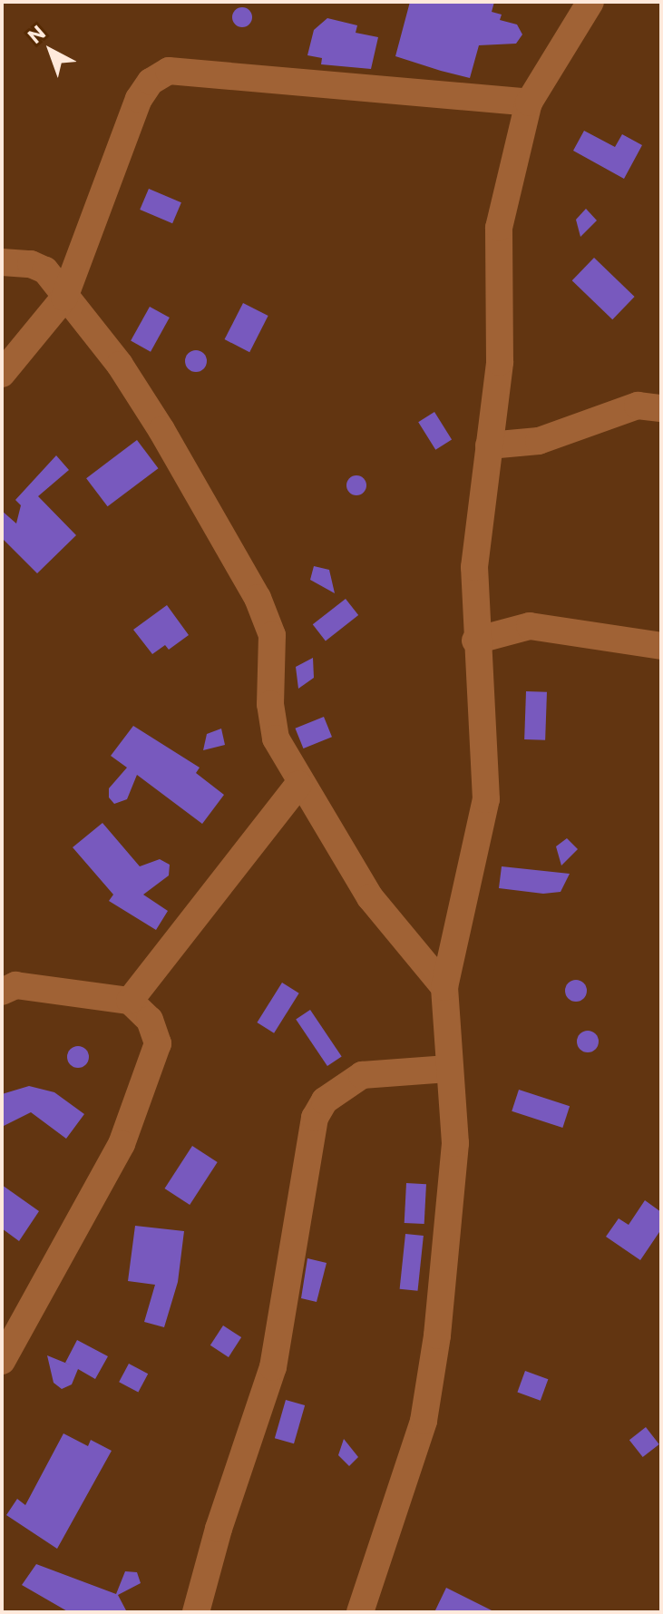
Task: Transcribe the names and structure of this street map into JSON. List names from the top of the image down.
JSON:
{
  "north": "top left"
}
